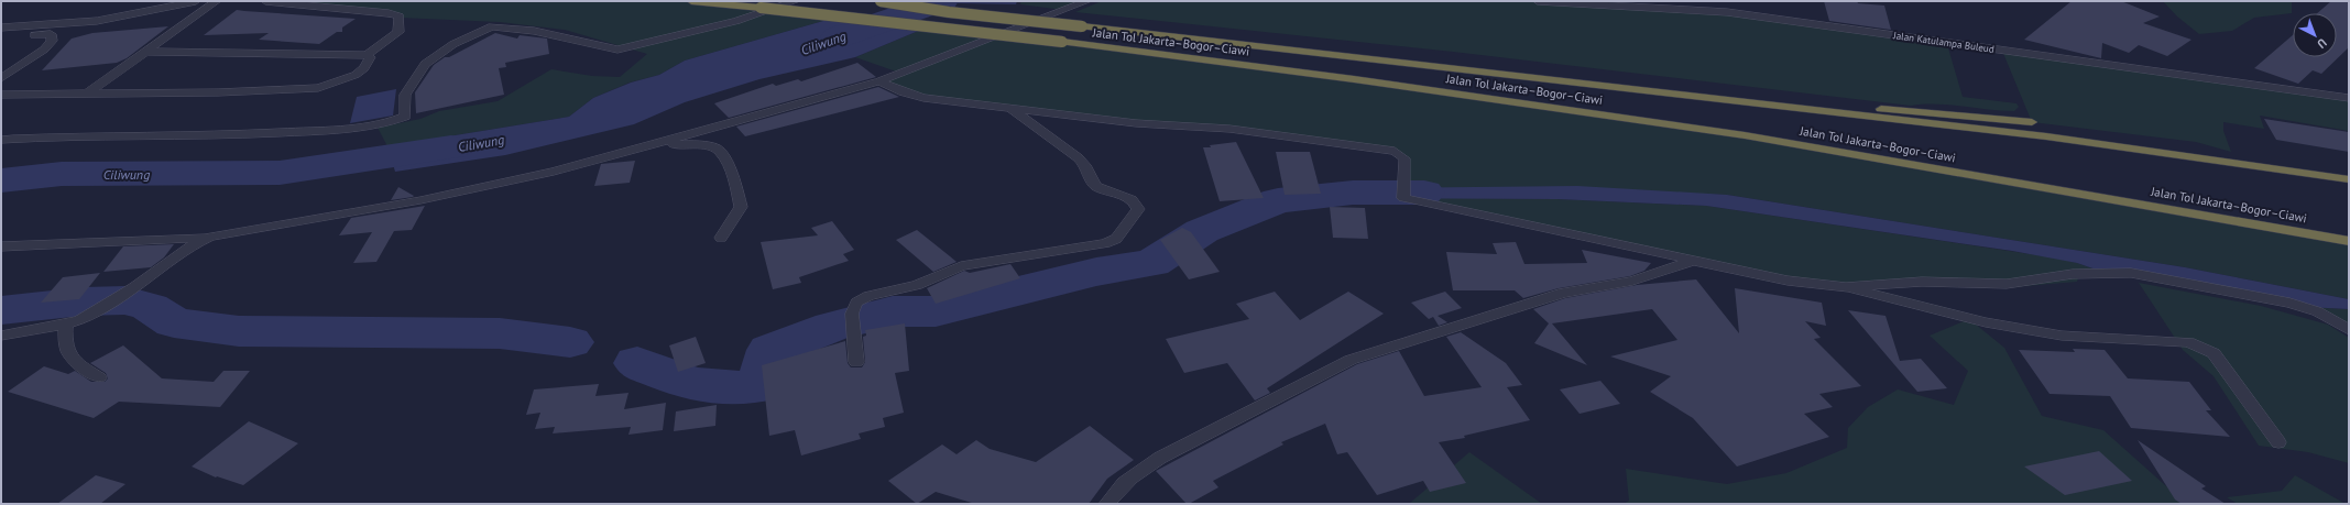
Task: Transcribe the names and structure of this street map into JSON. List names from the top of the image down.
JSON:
{
  "streets": {
    "highway": ["Jalan Tol Jakarta–Bogor–Ciawi"],
    "street": ["Jalan Katulampa Buleud"]
  },
  "water": ["Ciliwung"],
  "north": "bottom right"
}
